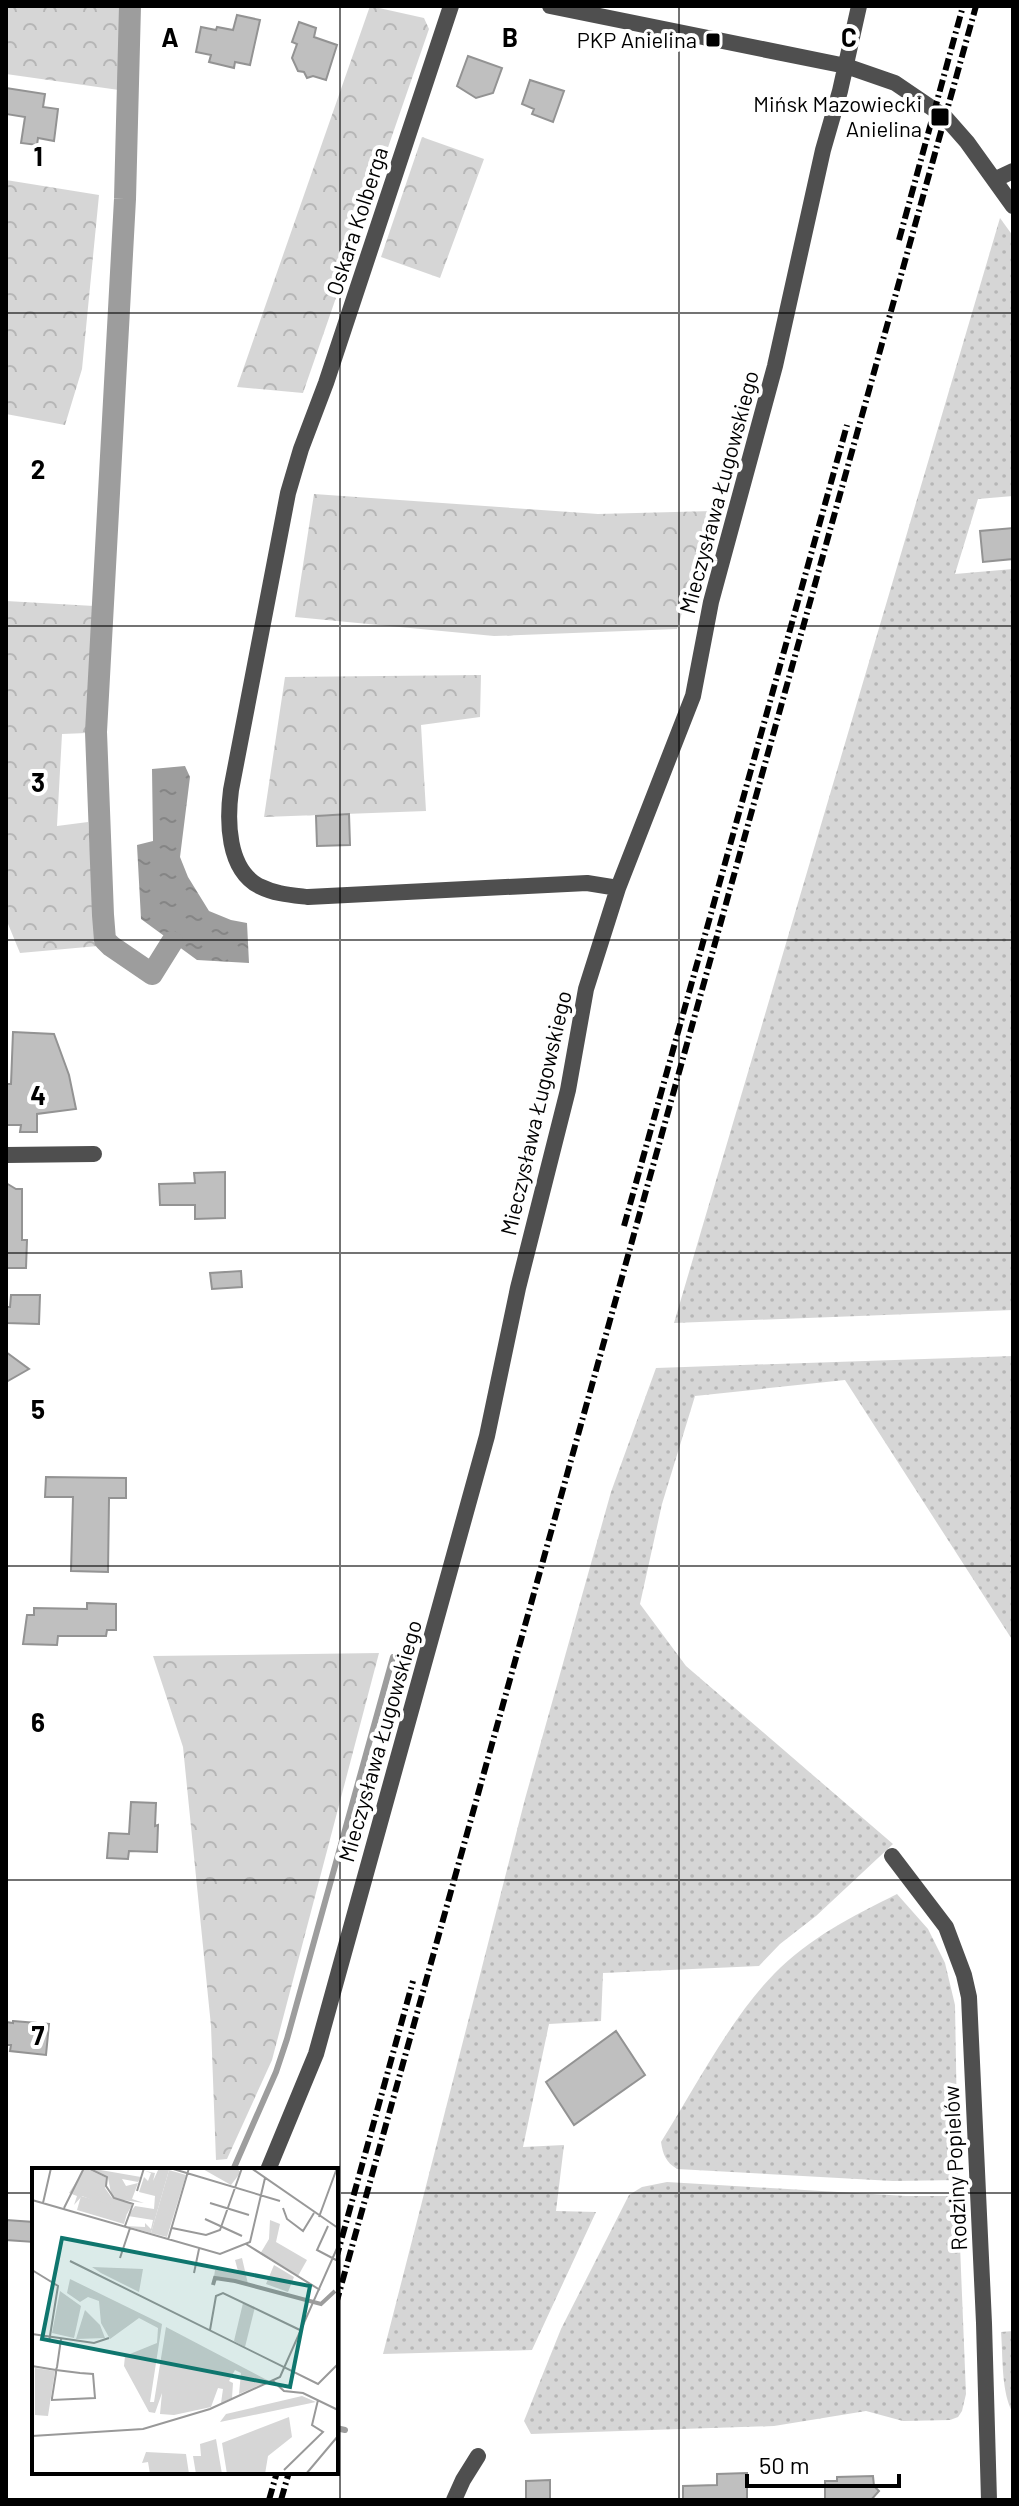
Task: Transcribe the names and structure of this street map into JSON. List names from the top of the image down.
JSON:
{
  "streets": {
    "street": ["Oskara Kolberga", "Mieczysława Ługowskiego", "Rodziny Popielów"]
  },
  "crossings": [
    ["Oskara Kolberga", "Mieczysława Ługowskiego"]
  ],
  "places": {
    "transit": ["PKP Anielina", "Mińsk Mazowiecki Anielina"]
  },
  "scale_bar": "50 m",
  "grid": {
    "columns": ["A", "B", "C"],
    "rows": [
      "1",
      "2",
      "3",
      "4",
      "5",
      "6",
      "7"
    ]
  }
}
